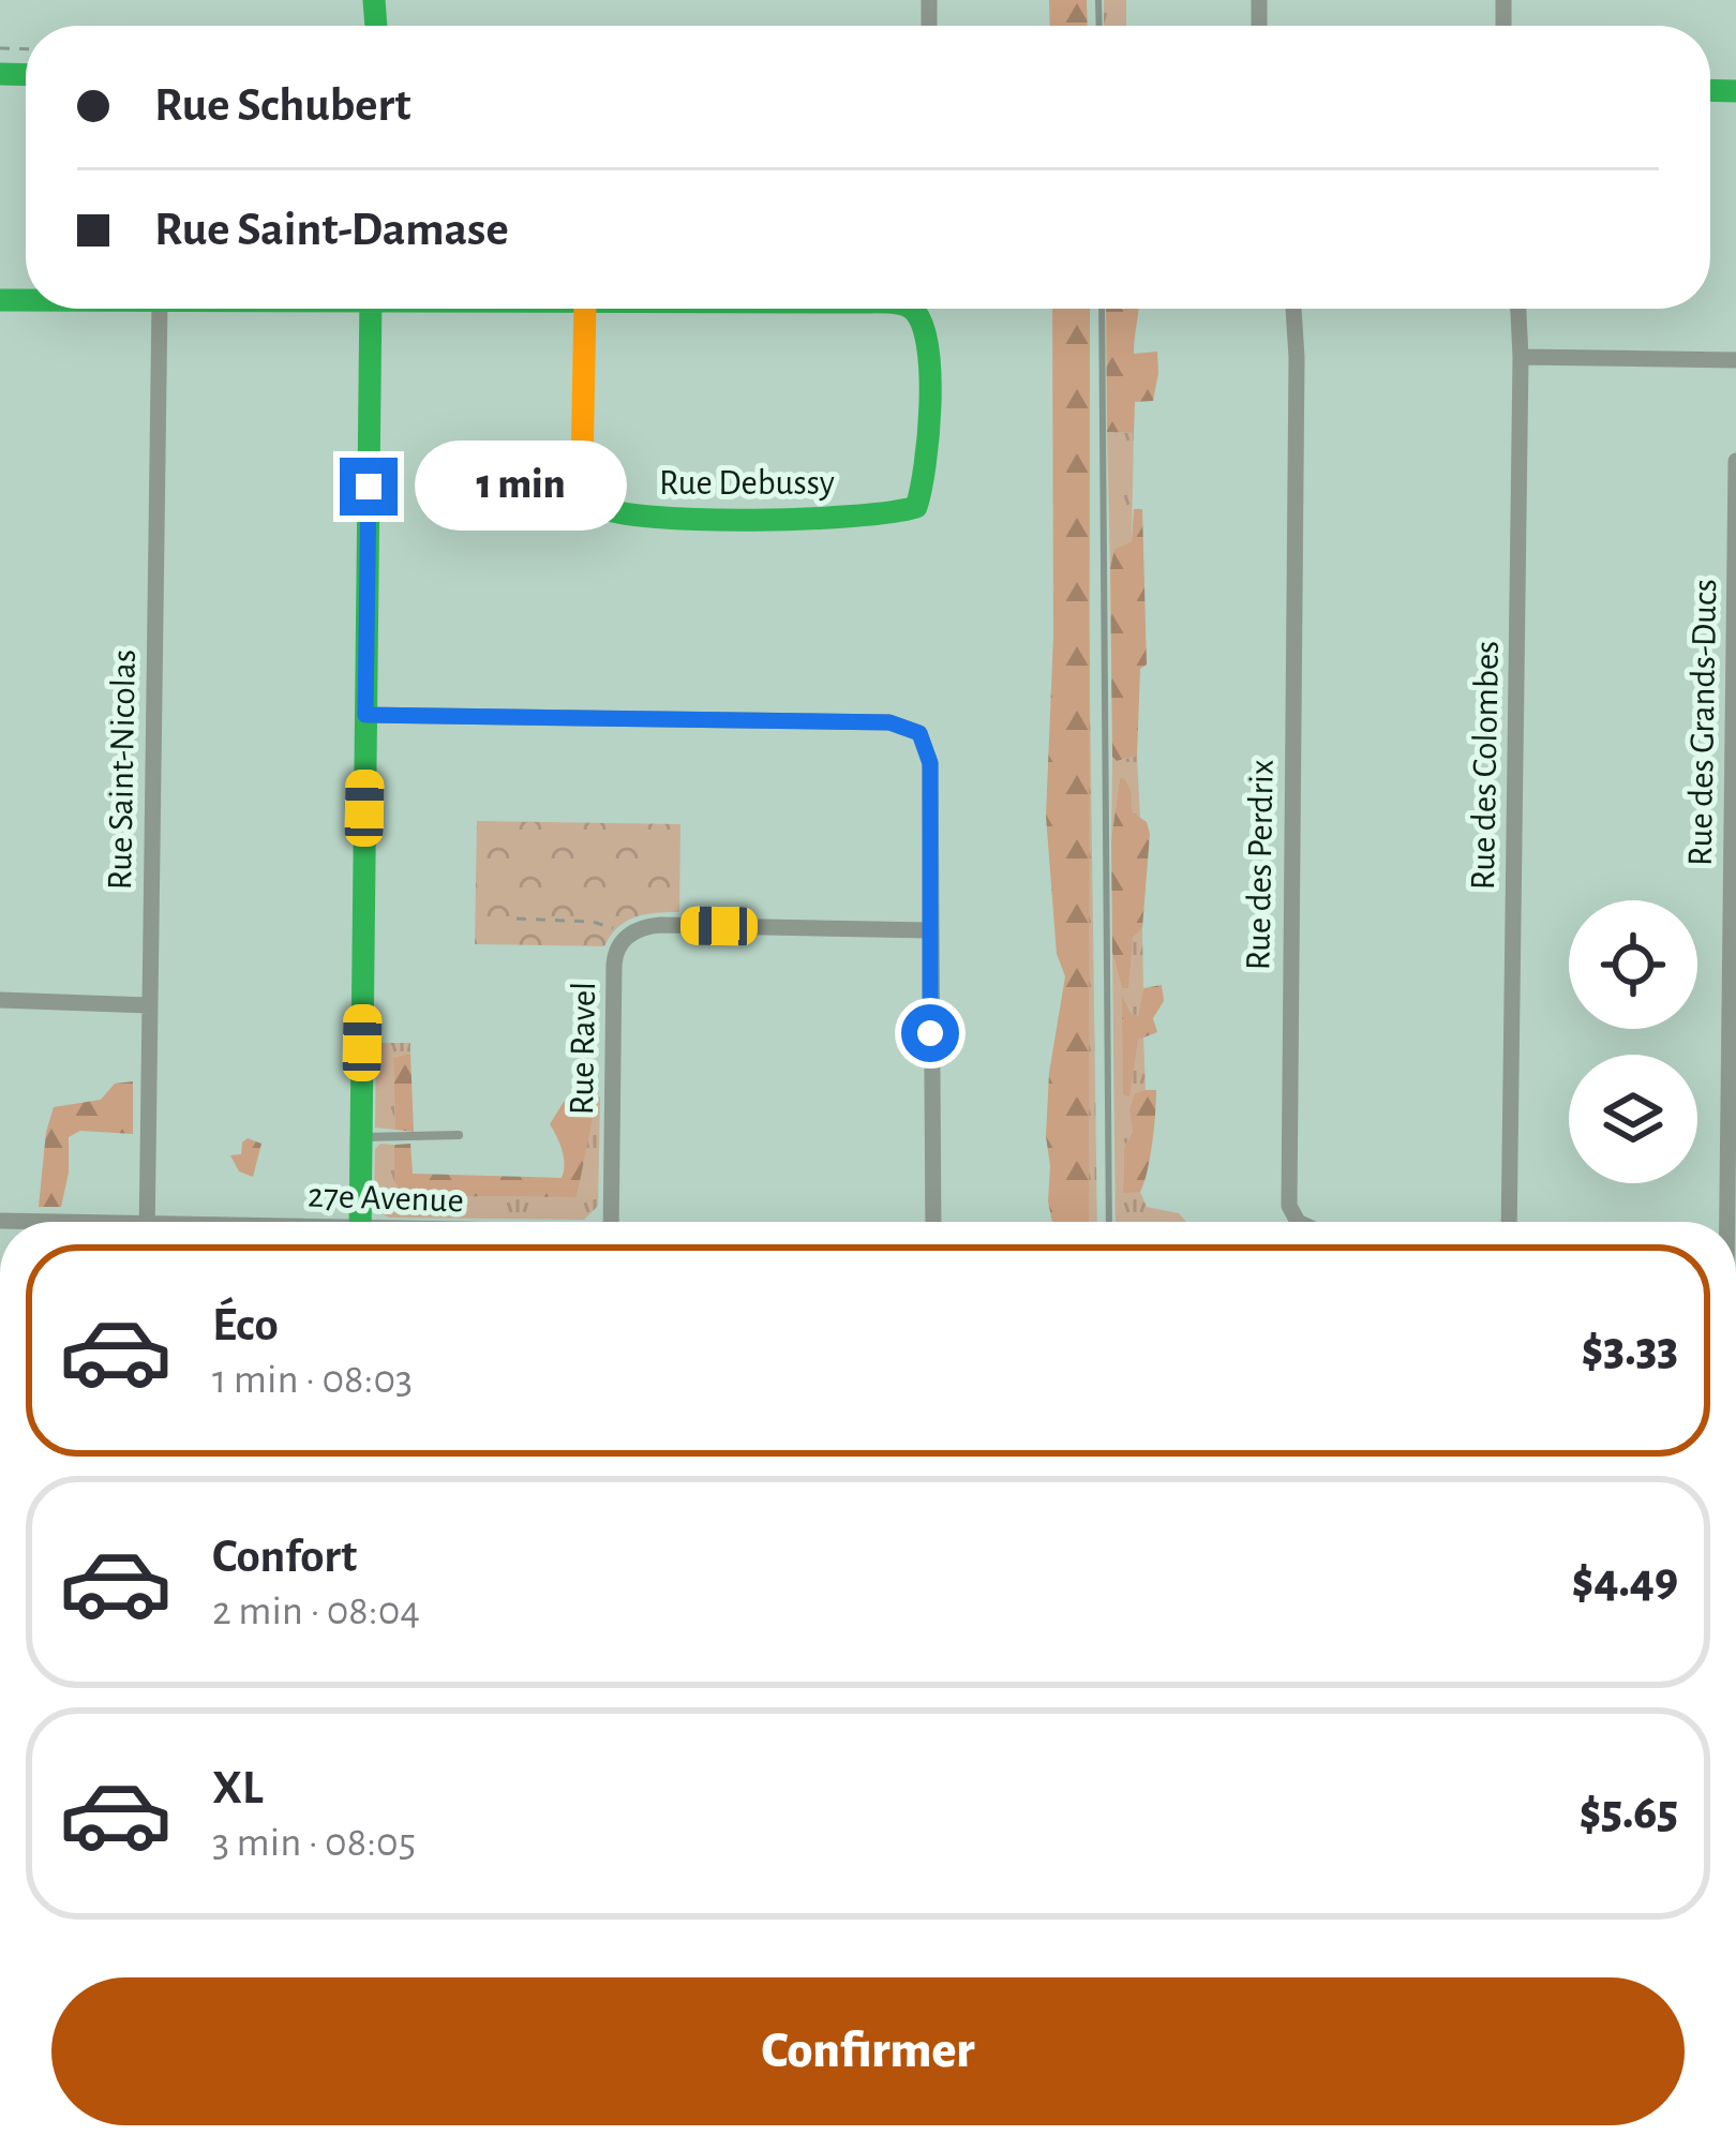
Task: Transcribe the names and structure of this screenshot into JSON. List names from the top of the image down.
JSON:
{
  "streets": {
    "street": [
      "Rue Debussy",
      "Rue des Grands-Ducs",
      "Rue des Colombes",
      "Rue Saint-Nicolas",
      "Rue des Perdrix",
      "Rue Ravel"
    ]
  },
  "page": {
    "banner": ["Rue Schubert", "Rue Saint-Damase"],
    "bubble": "1 min",
    "list": [
      {
        "name": "Éco",
        "note": "1 min · 08:03",
        "value": "$3.33"
      },
      {
        "name": "Confort",
        "note": "2 min · 08:04",
        "value": "$4.49"
      },
      {
        "name": "XL",
        "note": "3 min · 08:05",
        "value": "$5.65"
      }
    ],
    "buttons": "Confirmer"
  }
}
